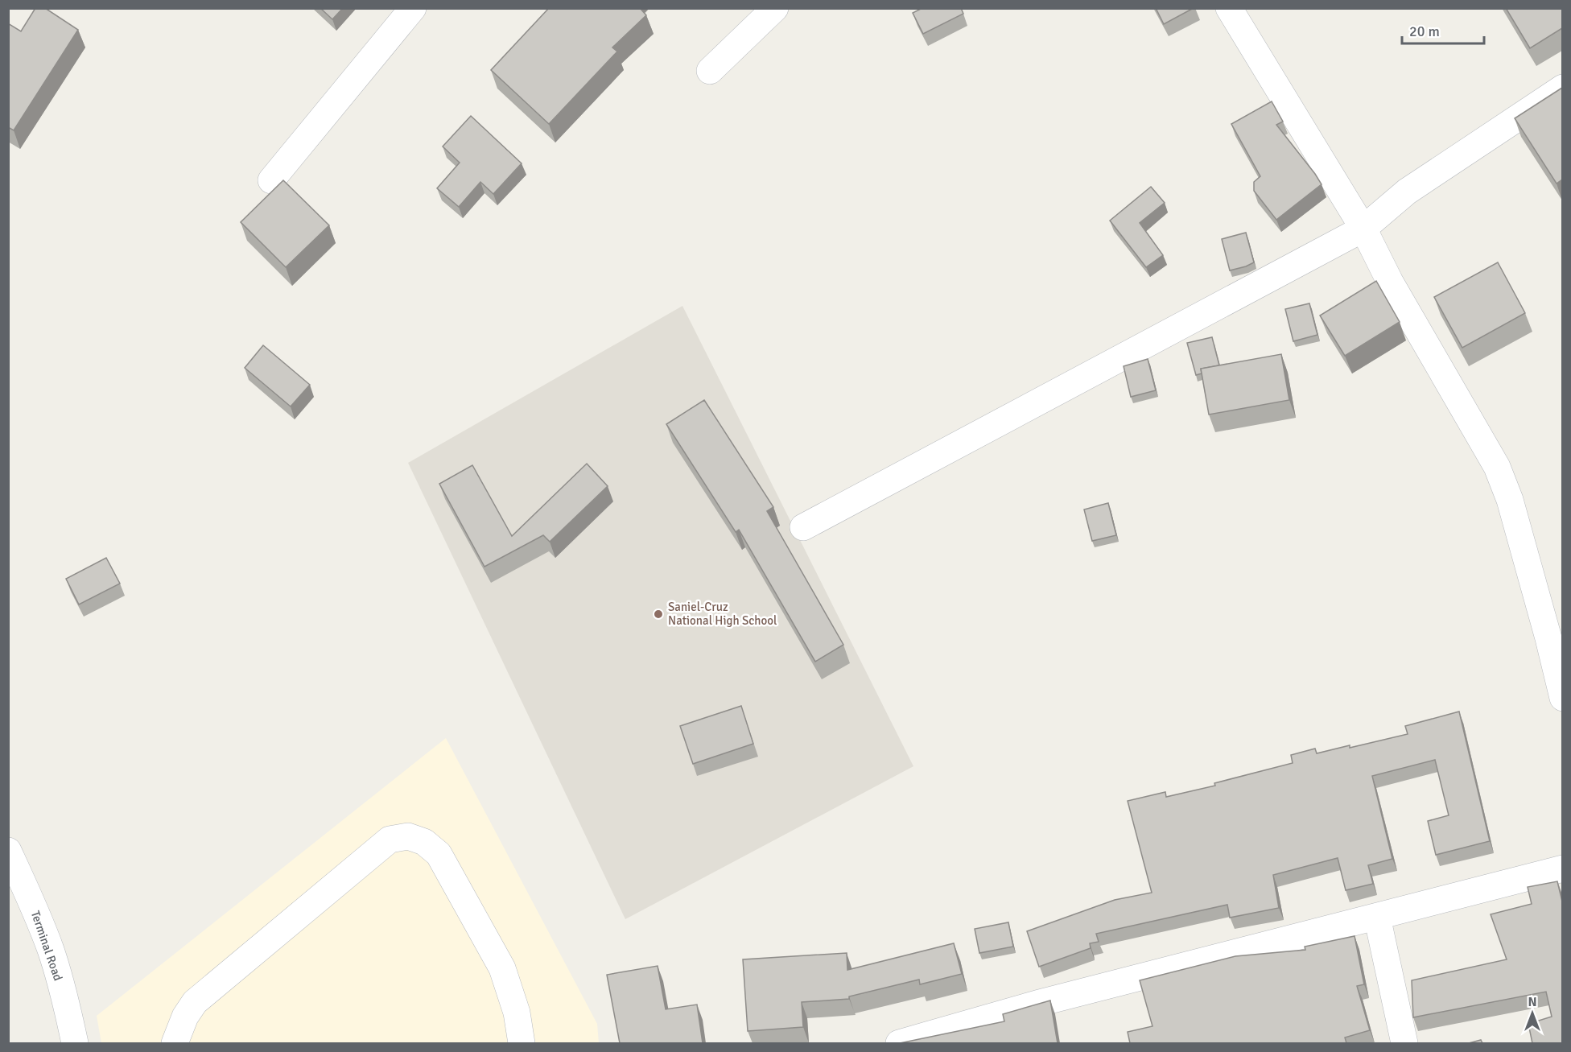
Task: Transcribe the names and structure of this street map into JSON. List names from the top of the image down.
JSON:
{
  "streets": {
    "street": ["Terminal Road"]
  },
  "places": ["Saniel-Cruz National High School"],
  "scale_bar": "20 m",
  "north": "top"
}
